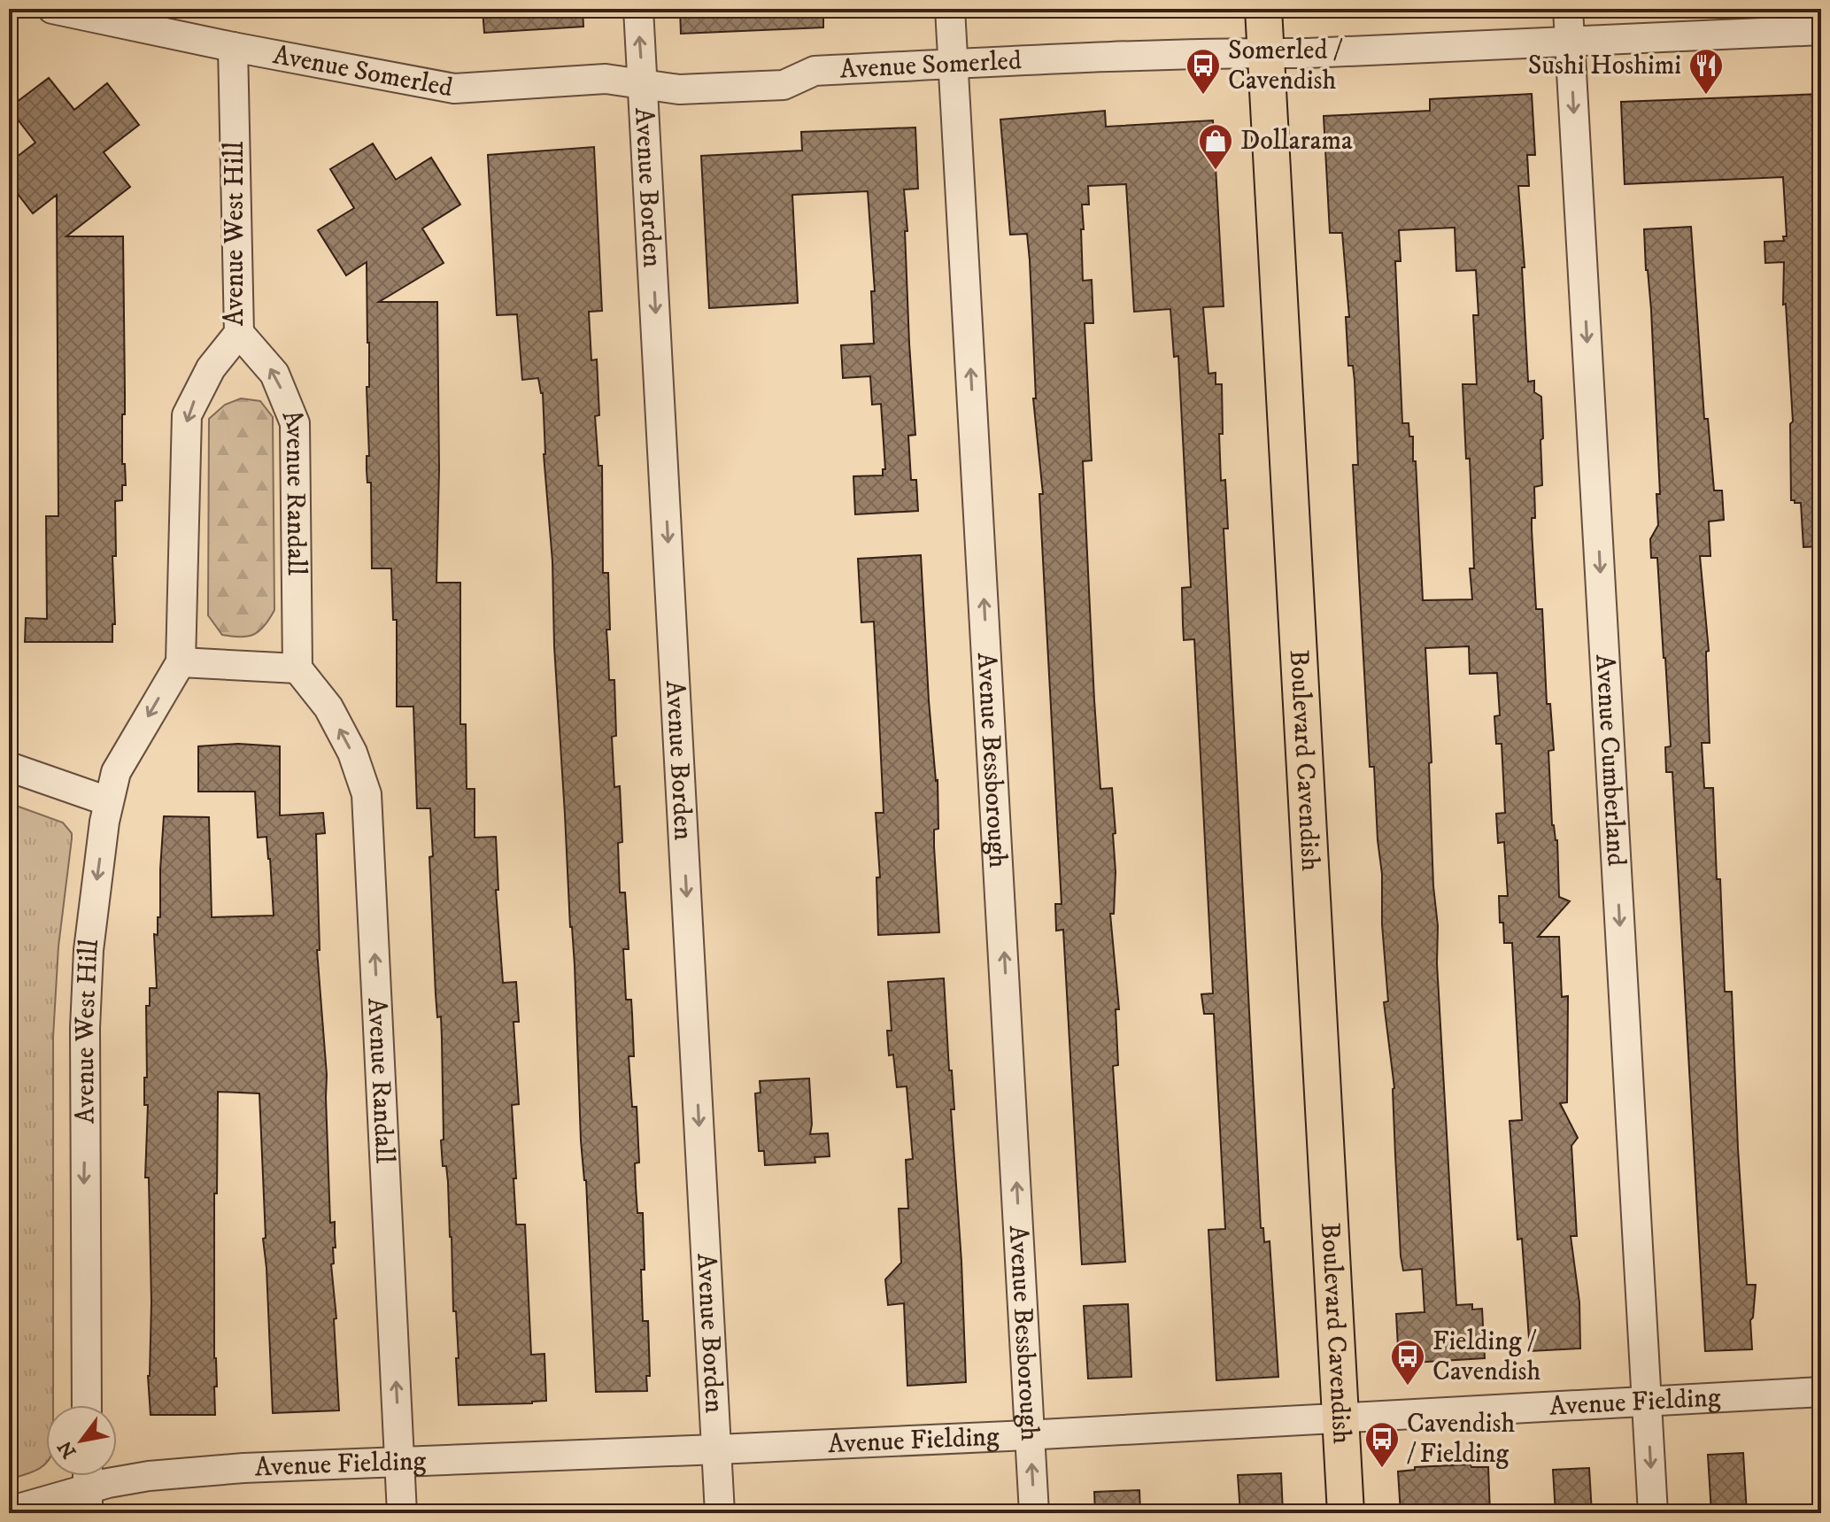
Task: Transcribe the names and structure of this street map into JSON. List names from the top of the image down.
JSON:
{
  "streets": {
    "main road": ["Boulevard Cavendish"],
    "street": [
      "Avenue Somerled",
      "Avenue Borden",
      "Avenue West Hill",
      "Avenue Randall",
      "Avenue Bessborough",
      "Avenue Cumberland",
      "Avenue Fielding"
    ]
  },
  "crossings": [
    ["Avenue Somerled", "Avenue Borden"],
    ["Avenue Somerled", "Avenue West Hill"],
    ["Avenue Somerled", "Avenue Bessborough"],
    ["Avenue Somerled", "Boulevard Cavendish"],
    ["Avenue Somerled", "Avenue Cumberland"],
    ["Avenue Borden", "Avenue Fielding"],
    ["Avenue West Hill", "Avenue Randall"],
    ["Avenue Randall", "Avenue Fielding"],
    ["Avenue Bessborough", "Avenue Fielding"],
    ["Boulevard Cavendish", "Avenue Fielding"],
    ["Avenue Cumberland", "Avenue Fielding"]
  ],
  "one_way": [
    "Avenue Borden",
    "Avenue West Hill",
    "Avenue Randall",
    "Avenue Bessborough",
    "Avenue Cumberland"
  ],
  "places": {
    "bus stop": ["Somerled / Cavendish", "Fielding / Cavendish", "Cavendish / Fielding"],
    "restaurant": ["Sushi Hoshimi"],
    "shop": ["Dollarama"]
  },
  "north": "bottom left"
}
